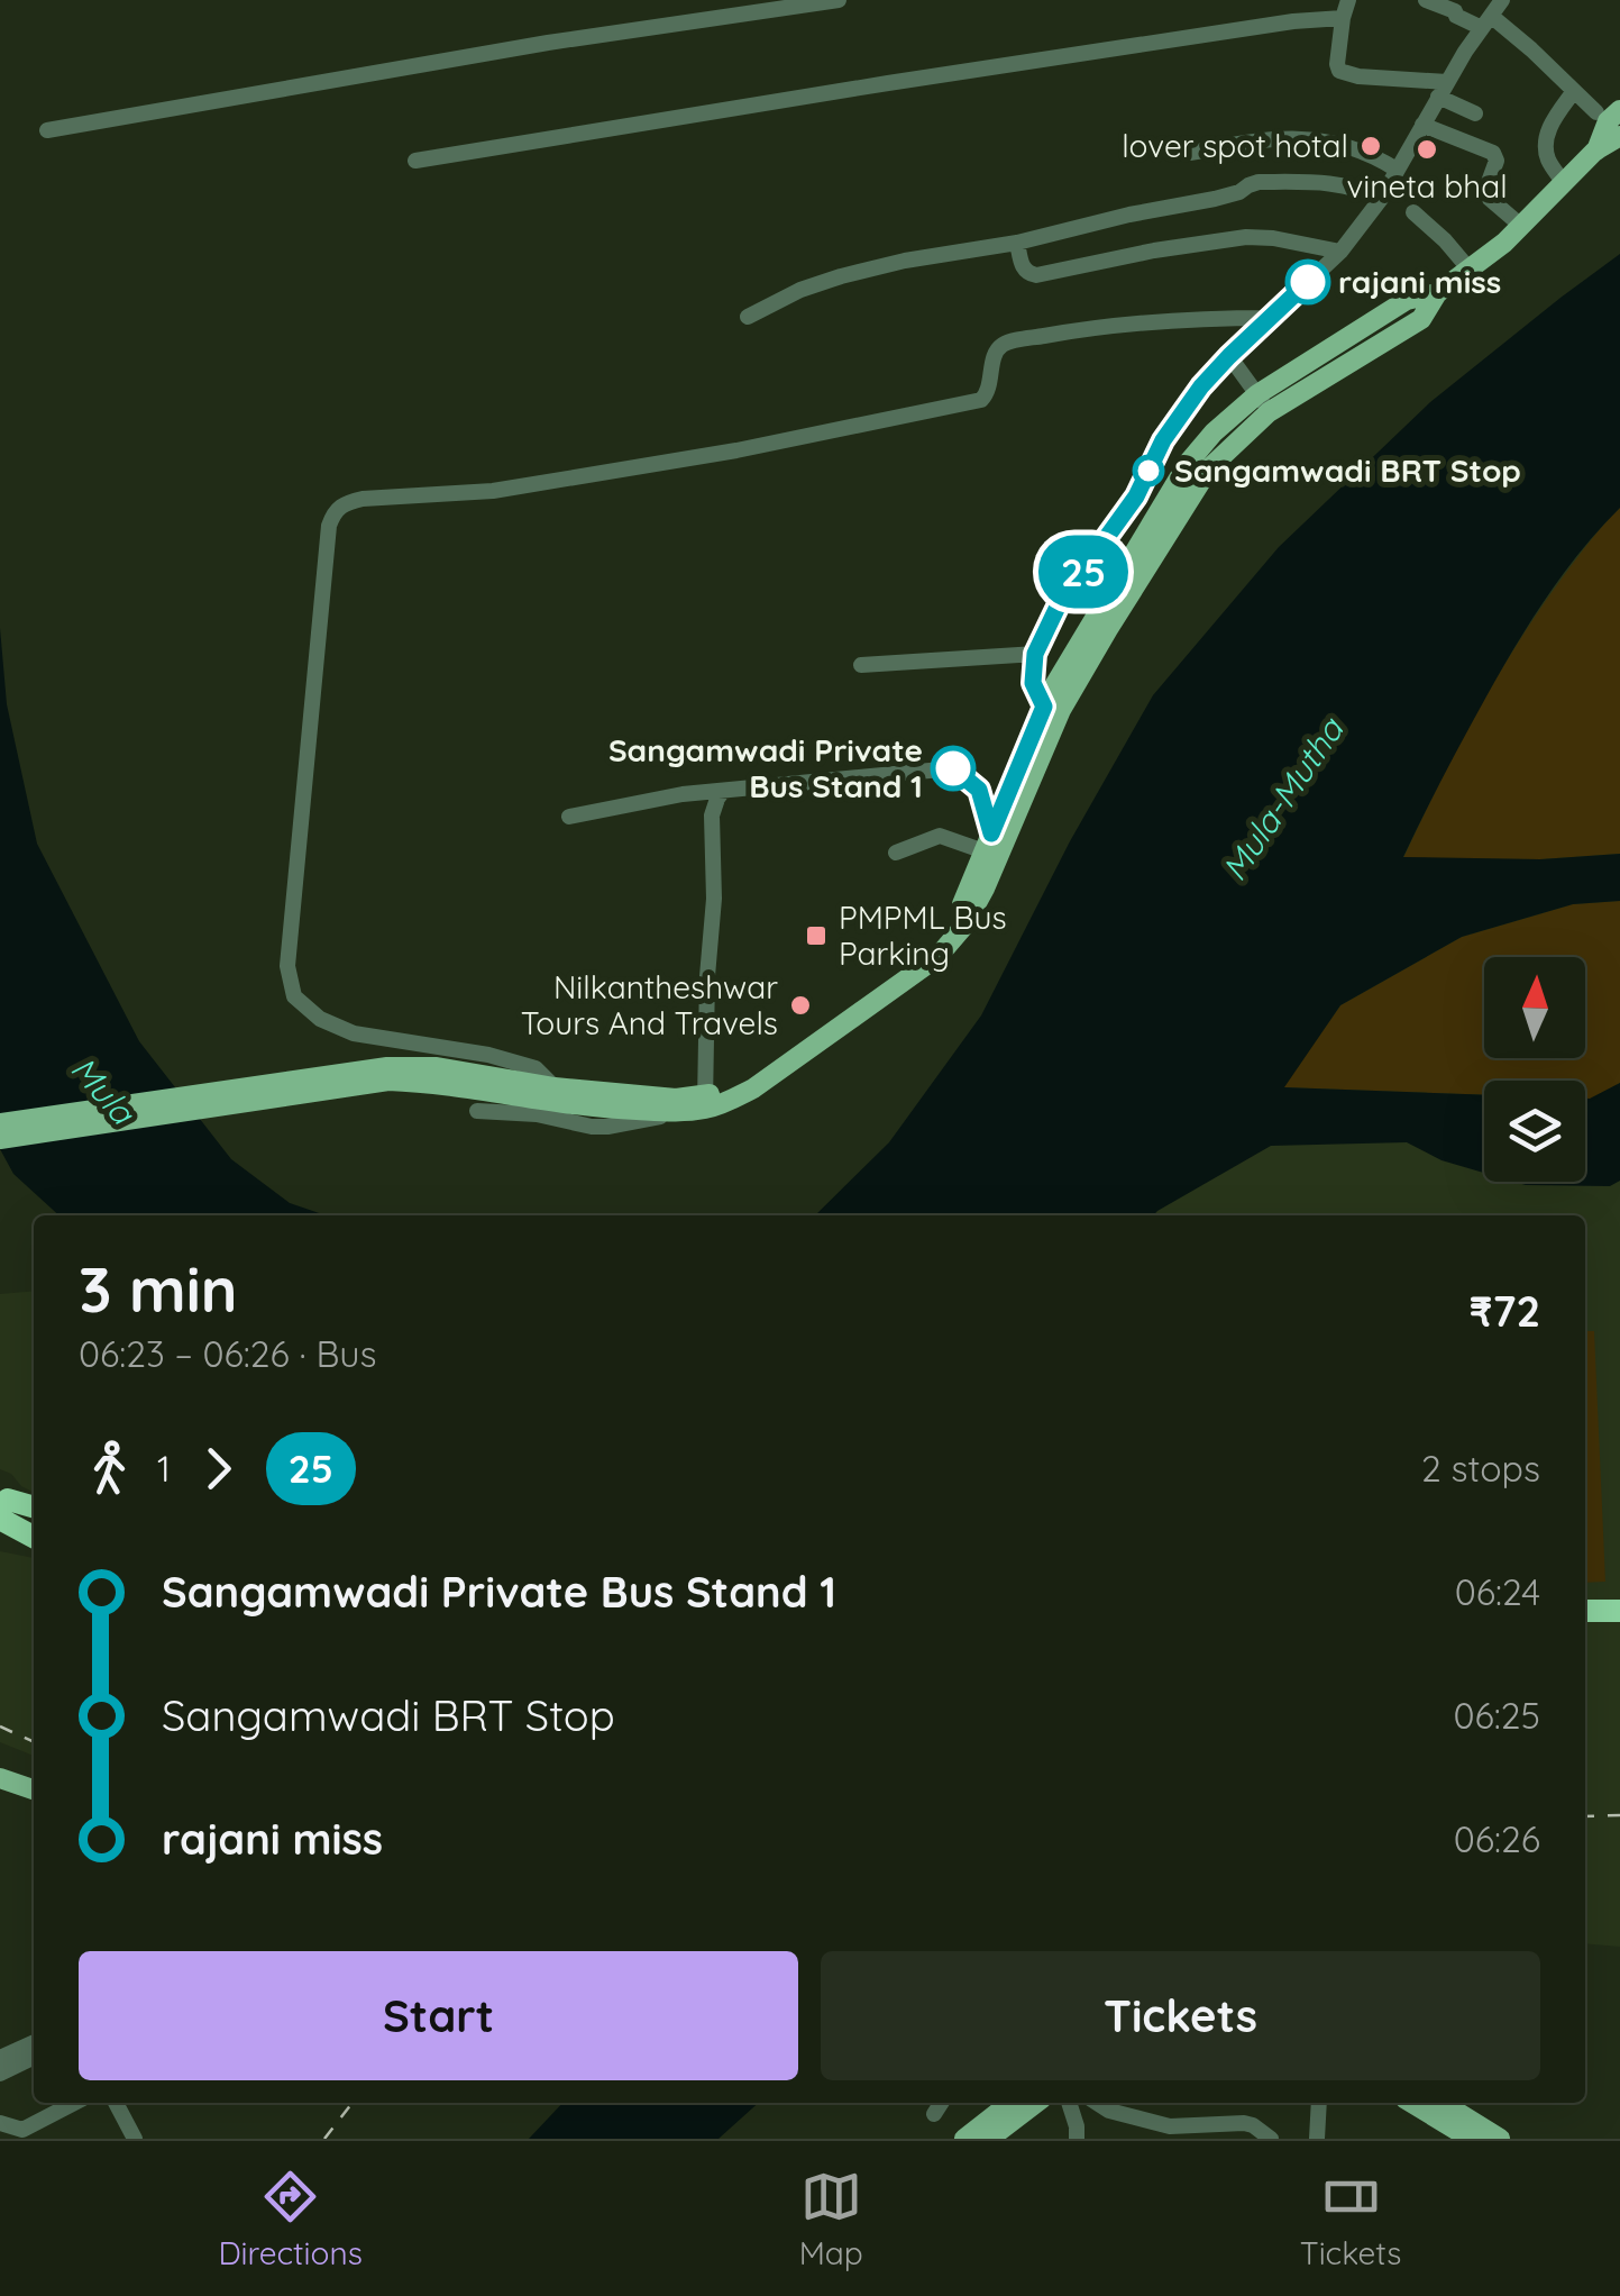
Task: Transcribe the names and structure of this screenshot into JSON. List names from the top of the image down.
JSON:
{
  "water": ["Mula-Mutha", "Mula"],
  "places": {
    "other": [
      "lover spot hotal",
      "vineta bhal",
      "rajani miss",
      "Sangamwadi BRT Stop",
      "Sangamwadi Private Bus Stand 1",
      "Nilkantheshwar Tours And Travels"
    ],
    "transit": ["PMPML Bus Parking"]
  },
  "lines": ["bus line 25"],
  "north": "top",
  "page": {
    "on_map": "25",
    "heading": ["3 min", "06:23 – 06:26 · Bus", "₹72"],
    "legs": ["1", "25", "2 stops"],
    "list": [
      {
        "name": "Sangamwadi Private Bus Stand 1",
        "value": "06:24"
      },
      {
        "name": "Sangamwadi BRT Stop",
        "value": "06:25"
      },
      {
        "name": "rajani miss",
        "value": "06:26"
      }
    ],
    "buttons": ["Start", "Tickets"],
    "tabs": ["Directions", "Map", "Tickets"]
  }
}
